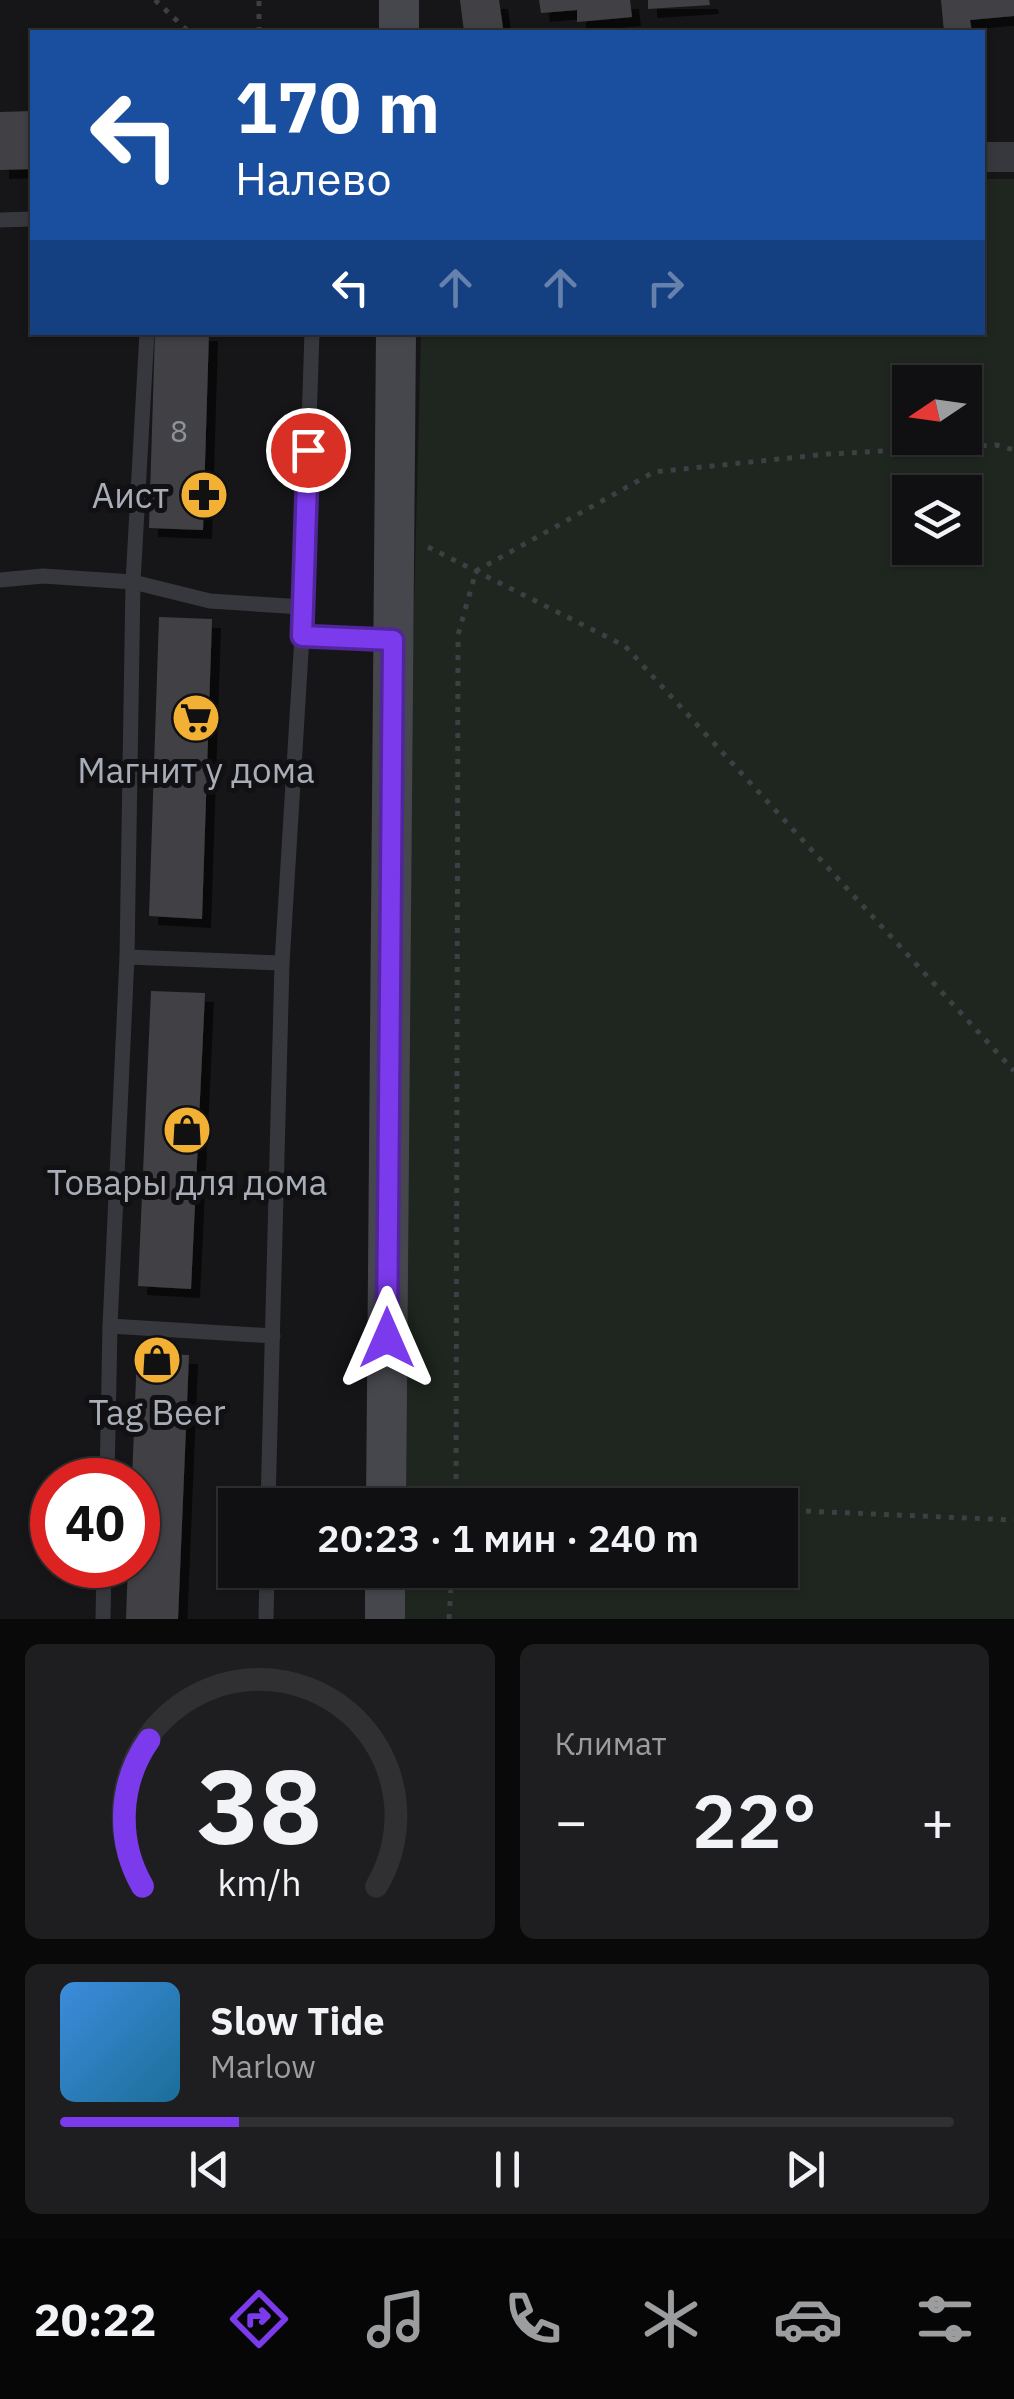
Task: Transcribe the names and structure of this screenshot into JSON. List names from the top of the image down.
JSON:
{
  "places": {
    "pharmacy": ["Аист"],
    "supermarket": ["Магнит у дома"],
    "shop": ["Товары для дома", "Tag Beer"]
  },
  "house_numbers": ["8"],
  "north": "left",
  "page": {
    "turn": ["170 m", "Налево"],
    "limit": "40",
    "trip": "20:23 · 1 мин · 240 m",
    "tile": "Климат",
    "heat": ["−", "22°", "+"],
    "song": ["Slow Tide", "Marlow"],
    "tabs": "20:22",
    "gauge": ["38", "km/h"]
  }
}
